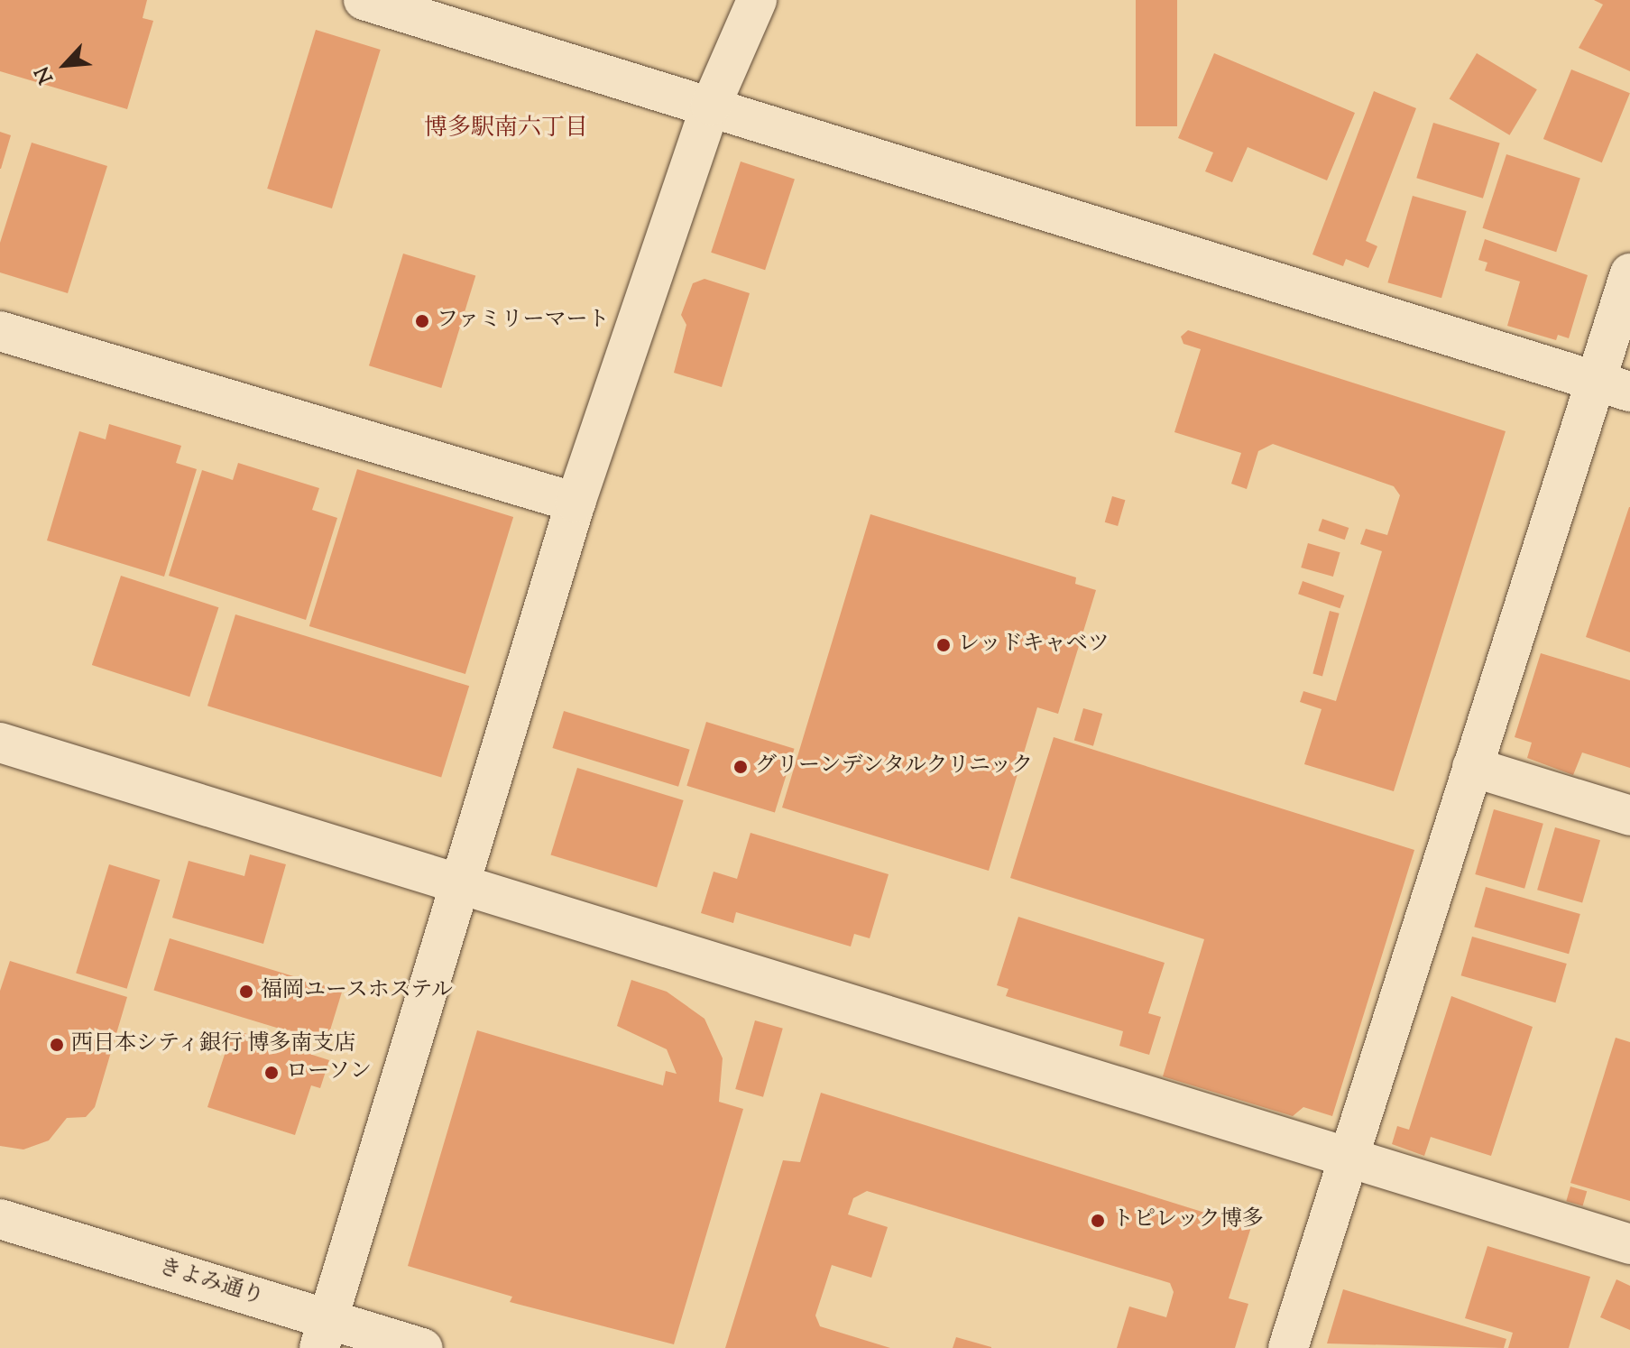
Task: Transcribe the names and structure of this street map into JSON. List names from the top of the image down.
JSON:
{
  "streets": {
    "street": ["きよみ通り"]
  },
  "districts": ["博多駅南六丁目"],
  "places": [
    "ファミリーマート",
    "レッドキャベツ",
    "グリーンデンタルクリニック",
    "福岡ユースホステル",
    "西日本シティ銀行 博多南支店",
    "ローソン",
    "トピレック博多"
  ],
  "north": "bottom left"
}
